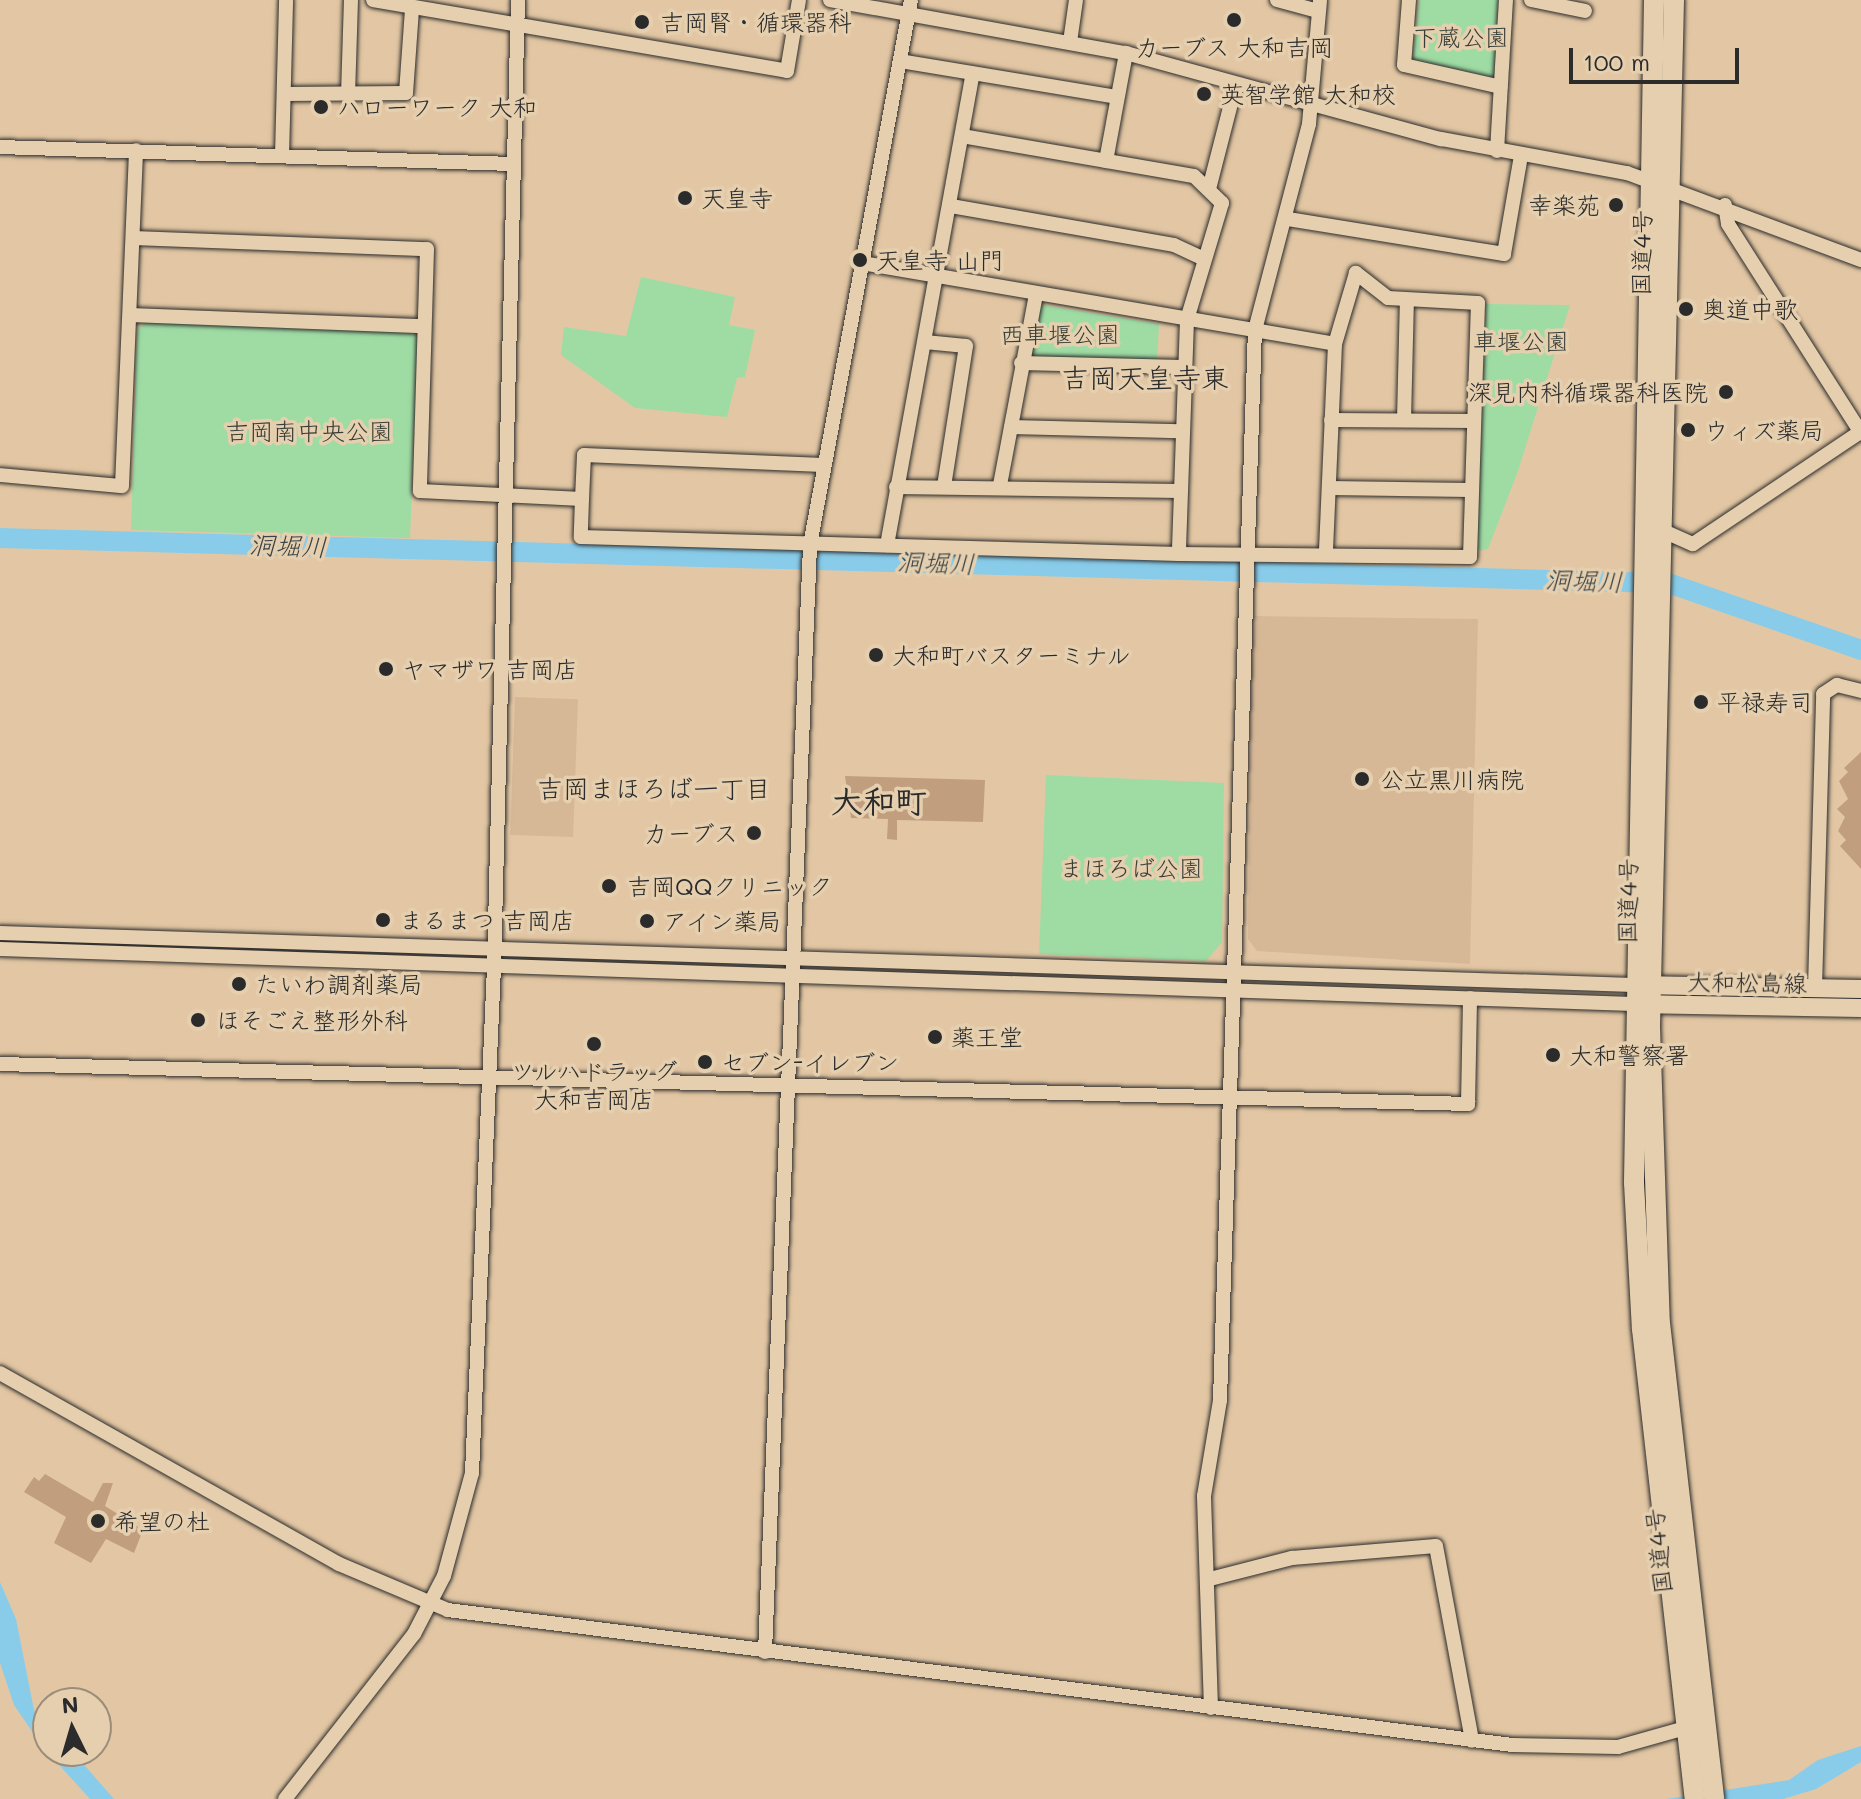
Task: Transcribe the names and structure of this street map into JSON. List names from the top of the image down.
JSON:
{
  "streets": {
    "highway": ["国道4号"],
    "main road": ["大和松島線"]
  },
  "crossings": [
    ["国道4号", "大和松島線"]
  ],
  "districts": ["吉岡天皇寺東", "吉岡まほろば一丁目", "大和町"],
  "water": ["洞堀川"],
  "parks": [
    "下蔵公園",
    "西車堰公園",
    "車堰公園",
    "吉岡南中央公園",
    "まほろば公園"
  ],
  "places": [
    "カーブス 大和吉岡",
    "吉岡腎・循環器科",
    "英智学館 大和校",
    "ハローワーク 大和",
    "天皇寺",
    "幸楽苑",
    "天皇寺 山門",
    "奥道中歌",
    "深見内科循環器科医院",
    "ウィズ薬局",
    "大和町バスターミナル",
    "ヤマザワ 吉岡店",
    "平禄寿司",
    "公立黒川病院",
    "カーブス",
    "吉岡QQクリニック",
    "まるまつ 吉岡店",
    "アイン薬局",
    "たいわ調剤薬局",
    "ほそごえ整形外科",
    "薬王堂",
    "ツルハドラッグ 大和吉岡店",
    "大和警察署",
    "セブン-イレブン",
    "希望の杜"
  ],
  "scale_bar": "100 m",
  "north": "top"
}
